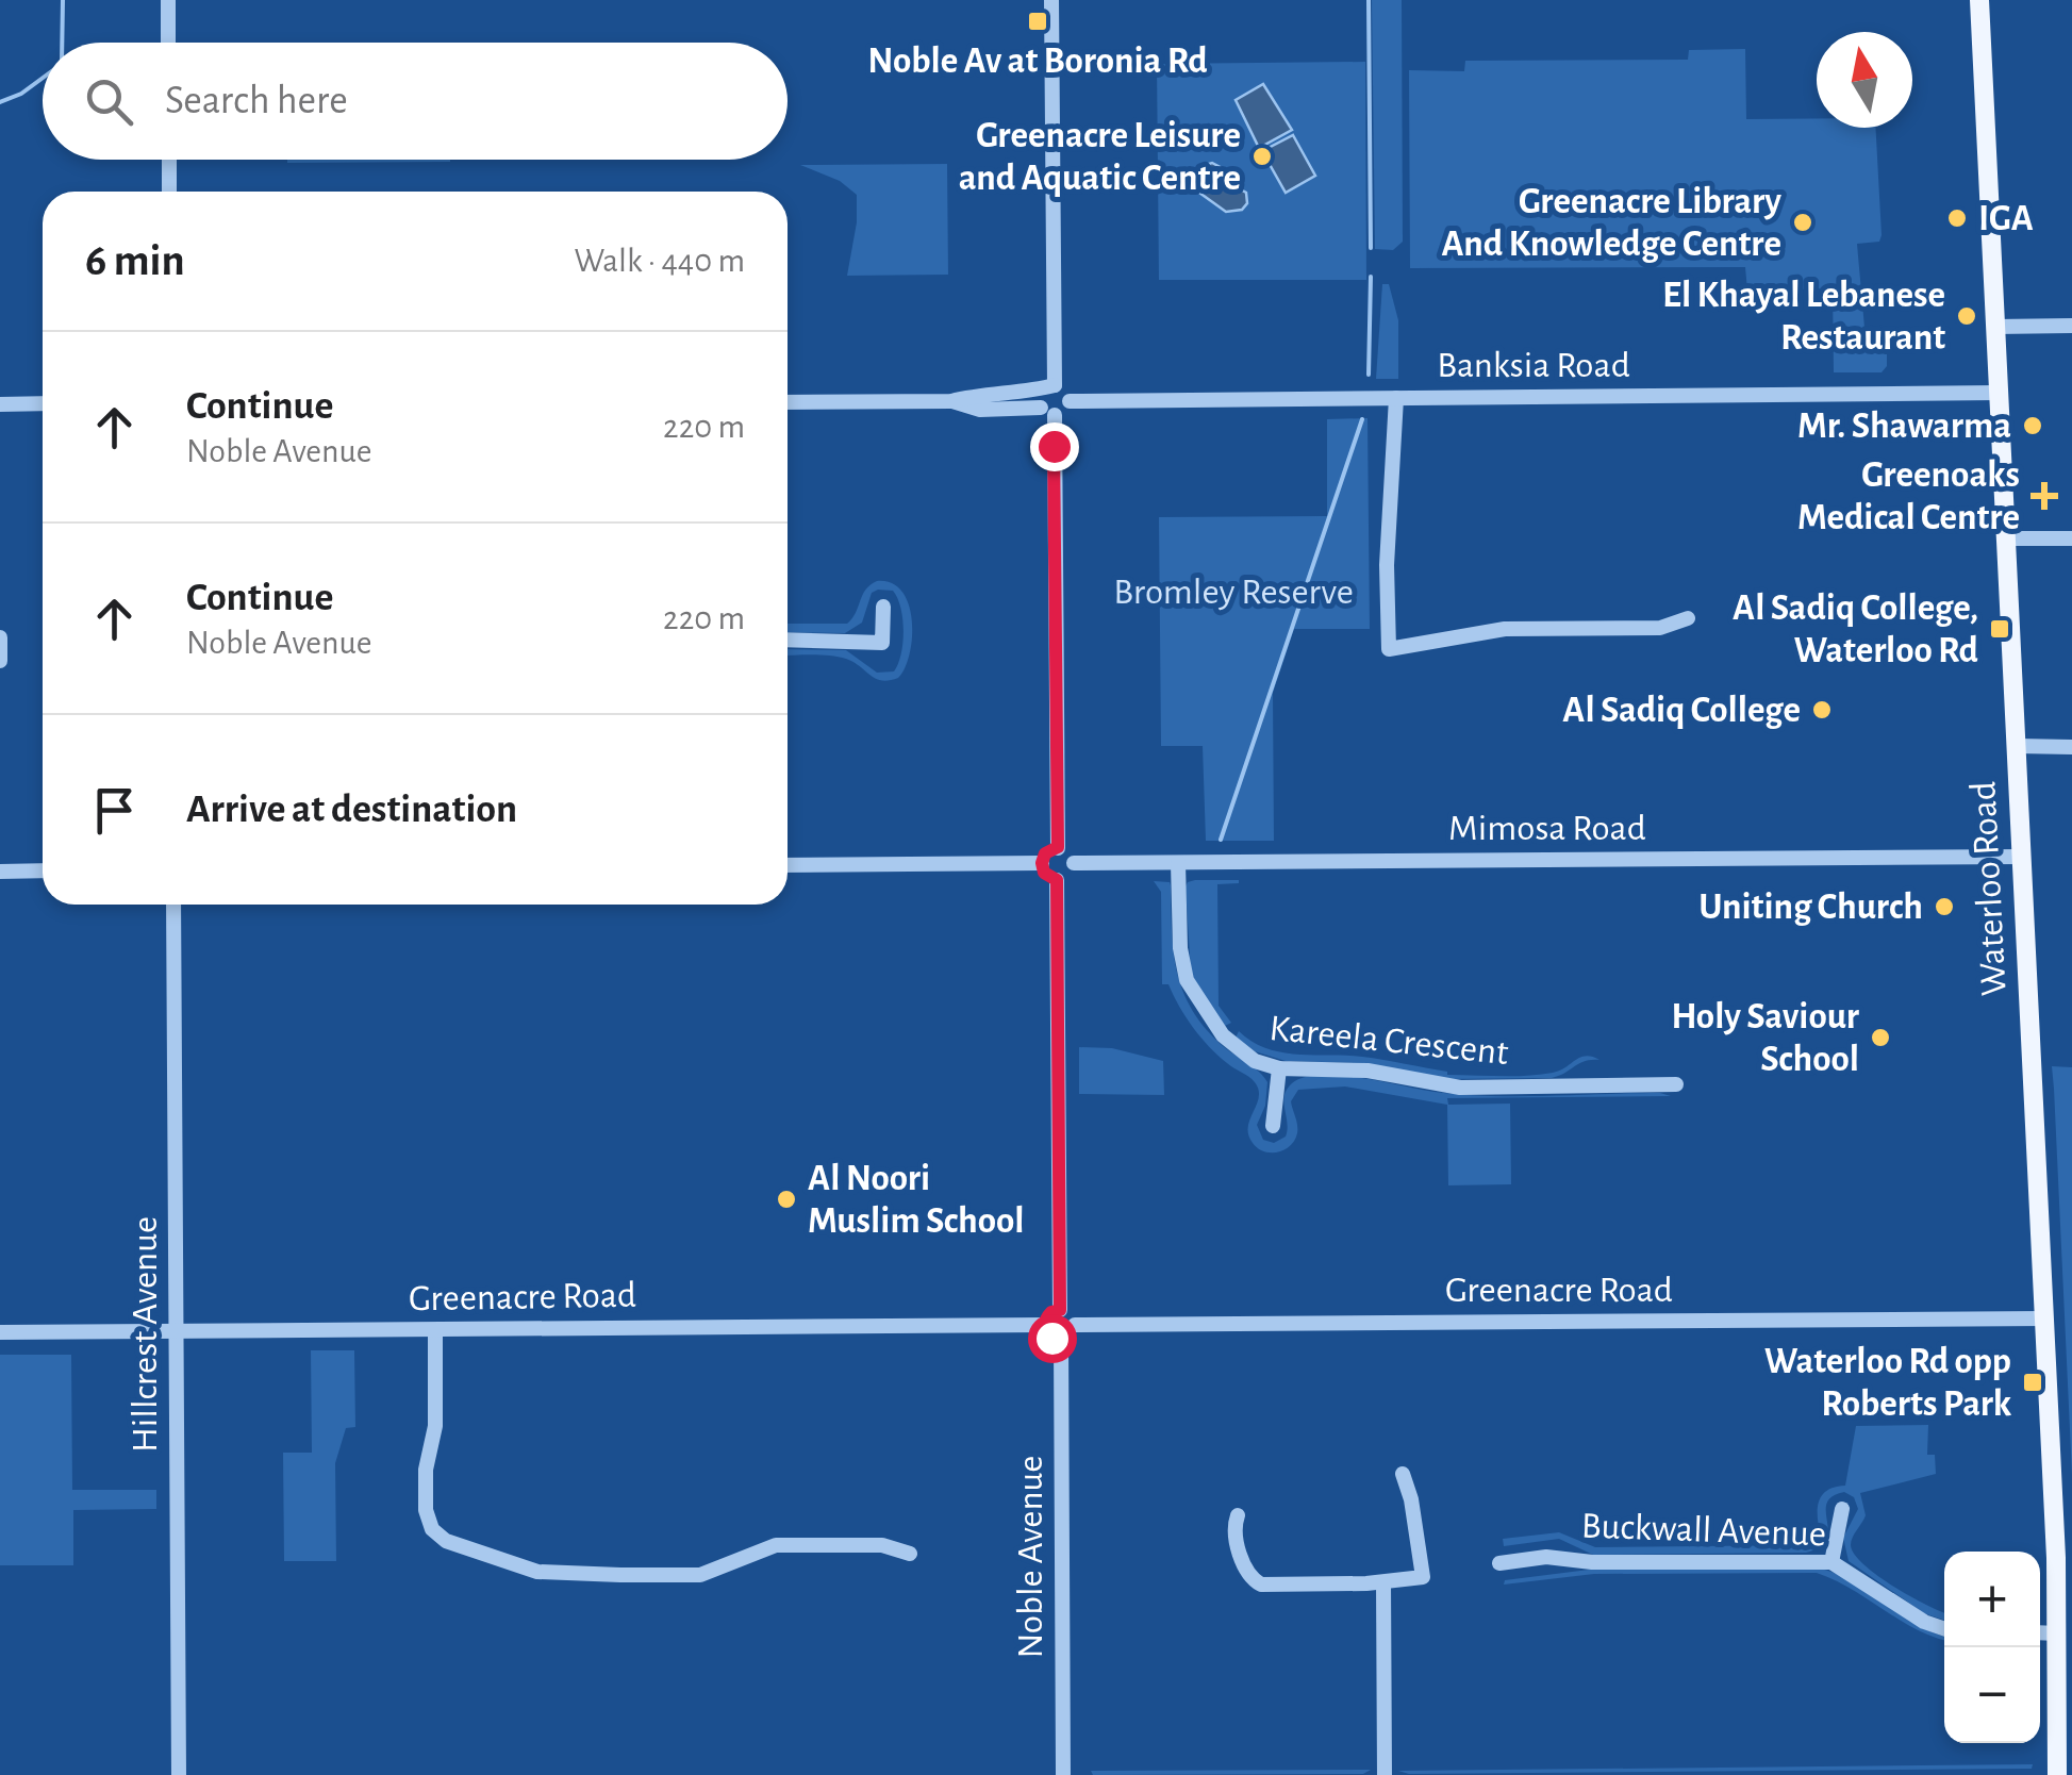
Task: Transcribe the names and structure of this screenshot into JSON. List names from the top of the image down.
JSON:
{
  "streets": {
    "main road": ["Waterloo Road"],
    "street": [
      "Banksia Road",
      "Mimosa Road",
      "Kareela Crescent",
      "Greenacre Road",
      "Hillcrest Avenue",
      "Buckwall Avenue",
      "Noble Avenue"
    ]
  },
  "crossings": [
    ["Banksia Road", "Waterloo Road"],
    ["Mimosa Road", "Waterloo Road"],
    ["Mimosa Road", "Kareela Crescent"],
    ["Waterloo Road", "Greenacre Road"],
    ["Greenacre Road", "Hillcrest Avenue"],
    ["Greenacre Road", "Noble Avenue"]
  ],
  "parks": ["Bromley Reserve"],
  "places": {
    "transit": ["Noble Av at Boronia Rd", "Al Sadiq College, Waterloo Rd", "Waterloo Rd opp Roberts Park"],
    "other": [
      "Greenacre Leisure and Aquatic Centre",
      "IGA",
      "Greenacre Library And Knowledge Centre",
      "El Khayal Lebanese Restaurant",
      "Mr. Shawarma",
      "Al Sadiq College",
      "Uniting Church",
      "Holy Saviour School",
      "Al Noori Muslim School"
    ],
    "health": ["Greenoaks Medical Centre"]
  },
  "north": "top",
  "page": {
    "search": "Search here",
    "heading": ["6 min", "Walk · 440 m"],
    "list": [
      ["Continue", "Noble Avenue", "220 m"],
      ["Continue", "Noble Avenue", "220 m"],
      "Arrive at destination"
    ],
    "map_buttons": ["+", "−"]
  }
}
